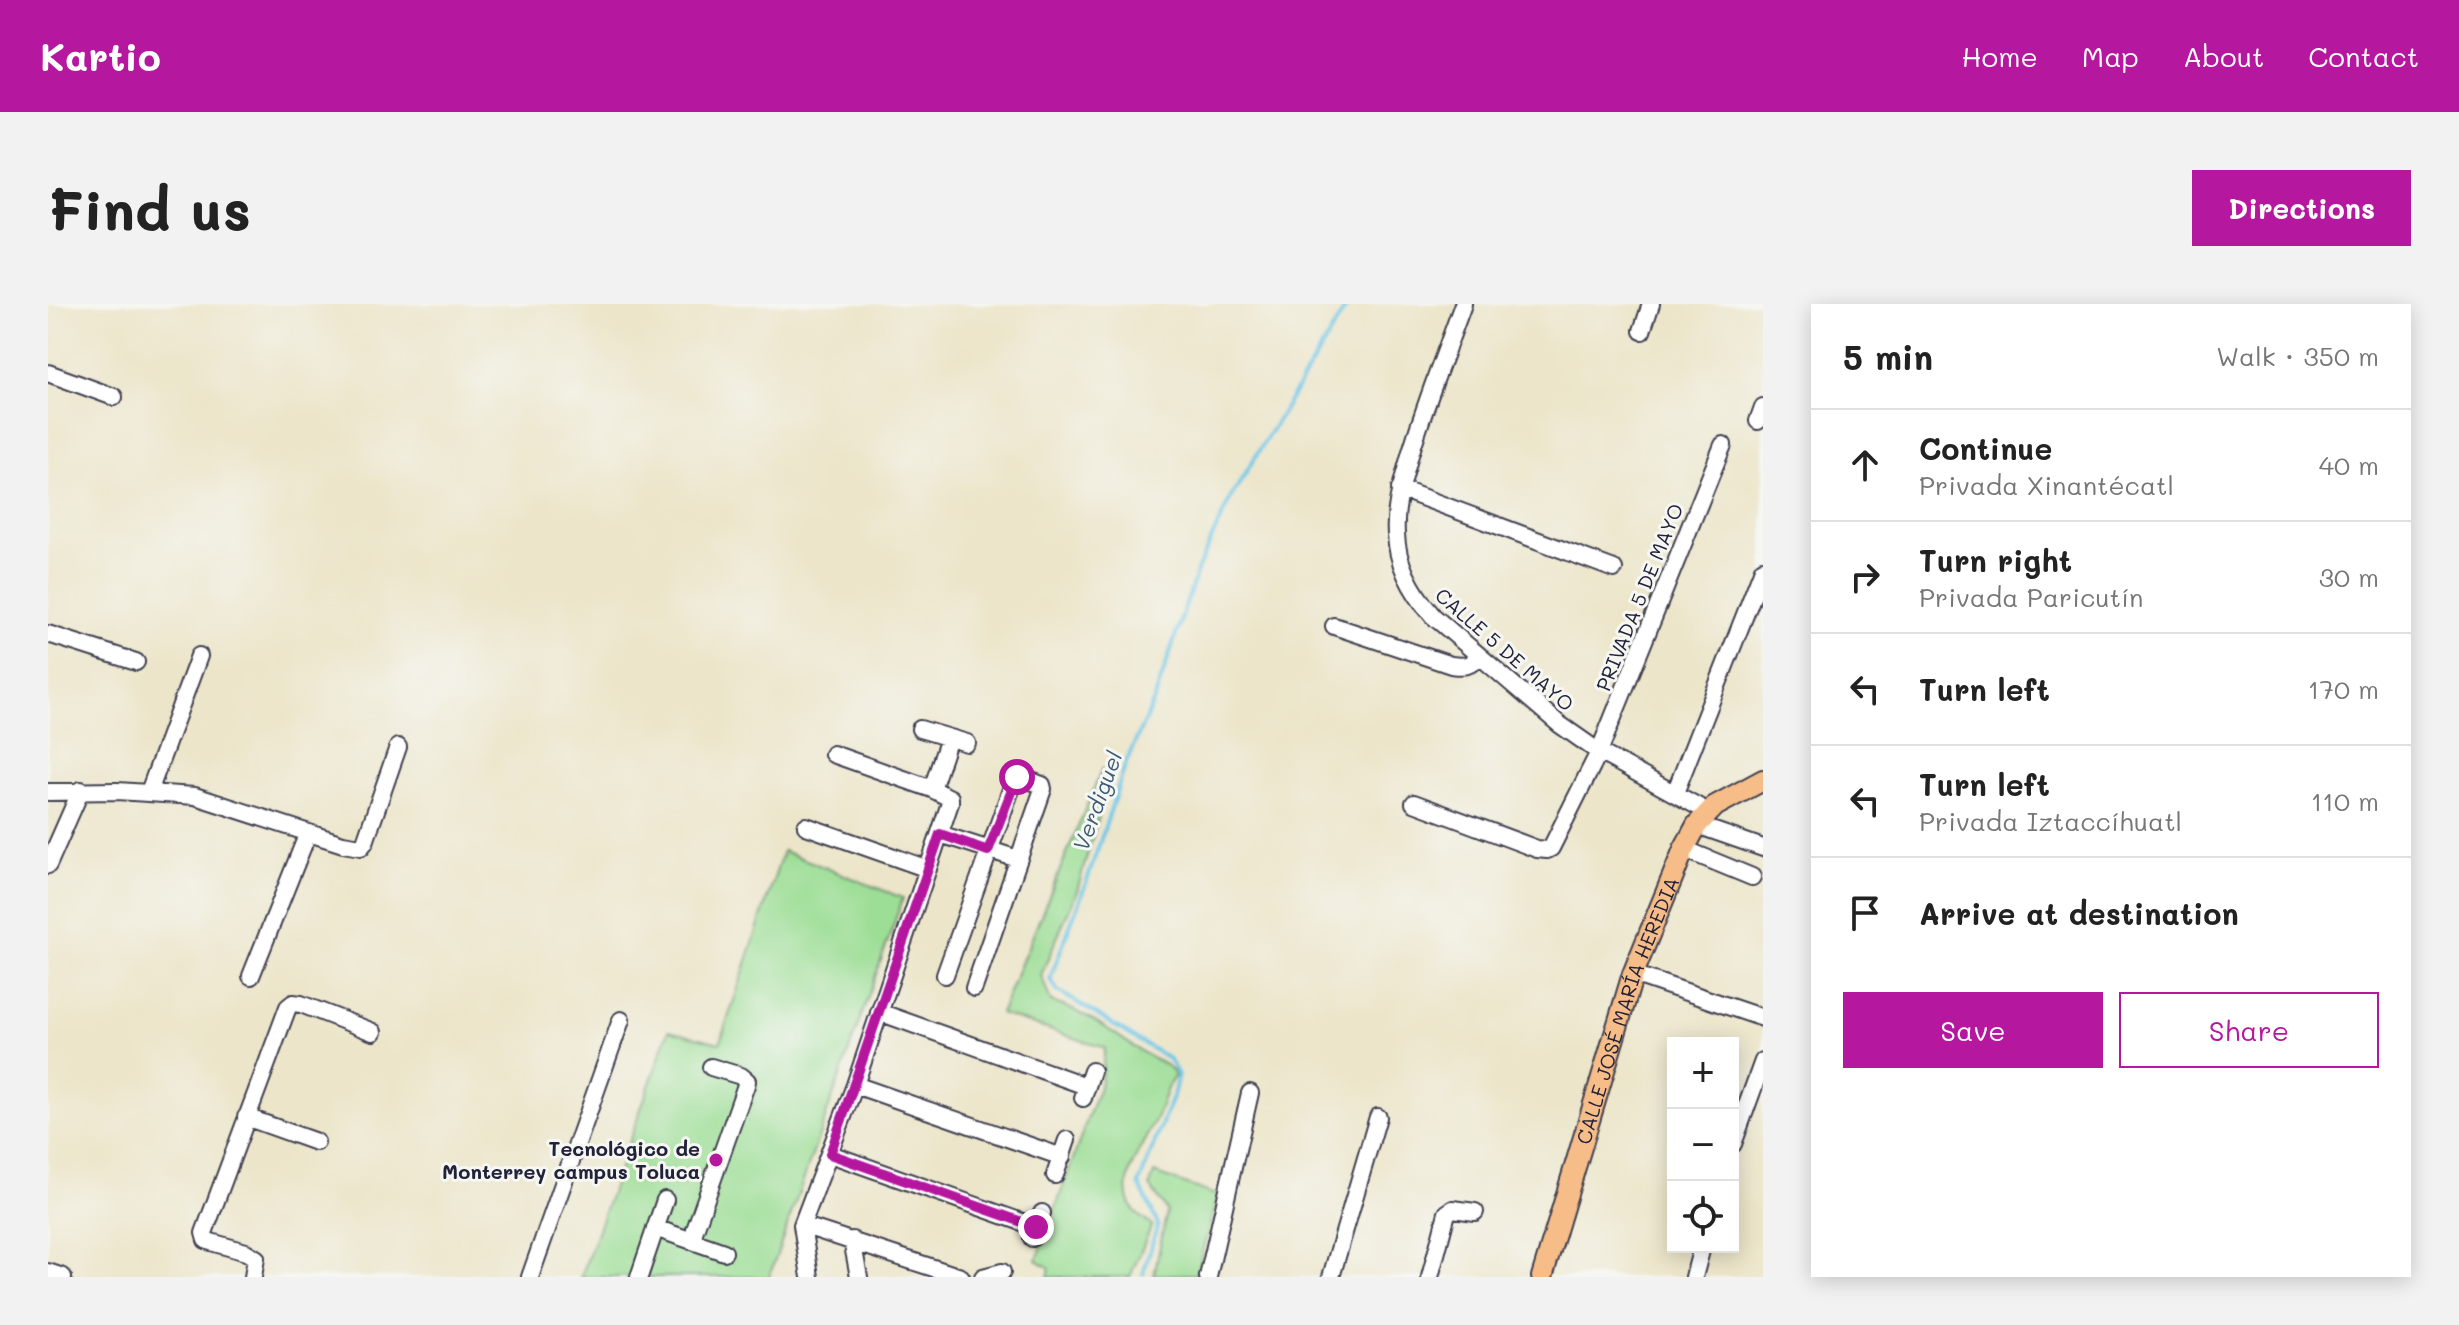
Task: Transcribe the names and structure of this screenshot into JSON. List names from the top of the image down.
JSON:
{
  "streets": {
    "main road": ["CALLE JOSÉ MARÍA HEREDIA"],
    "street": ["PRIVADA 5 DE MAYO", "CALLE 5 DE MAYO"]
  },
  "crossings": [
    ["PRIVADA 5 DE MAYO", "CALLE 5 DE MAYO"],
    ["CALLE 5 DE MAYO", "CALLE JOSÉ MARÍA HEREDIA"]
  ],
  "water": ["Verdiguel"],
  "places": ["Tecnológico de Monterrey campus Toluca"],
  "page": {
    "header": "Kartio",
    "nav": [
      "Home",
      "Map",
      "About",
      "Contact"
    ],
    "buttons": [
      "Directions",
      ["Save", "Share"]
    ],
    "title": "Find us",
    "heading": ["5 min", "Walk · 350 m"],
    "list": [
      ["Continue", "Privada Xinantécatl", "40 m"],
      ["Turn right", "Privada Paricutín", "30 m"],
      ["Turn left", "170 m"],
      ["Turn left", "Privada Iztaccíhuatl", "110 m"],
      "Arrive at destination"
    ],
    "map_buttons": ["+", "−"]
  }
}
